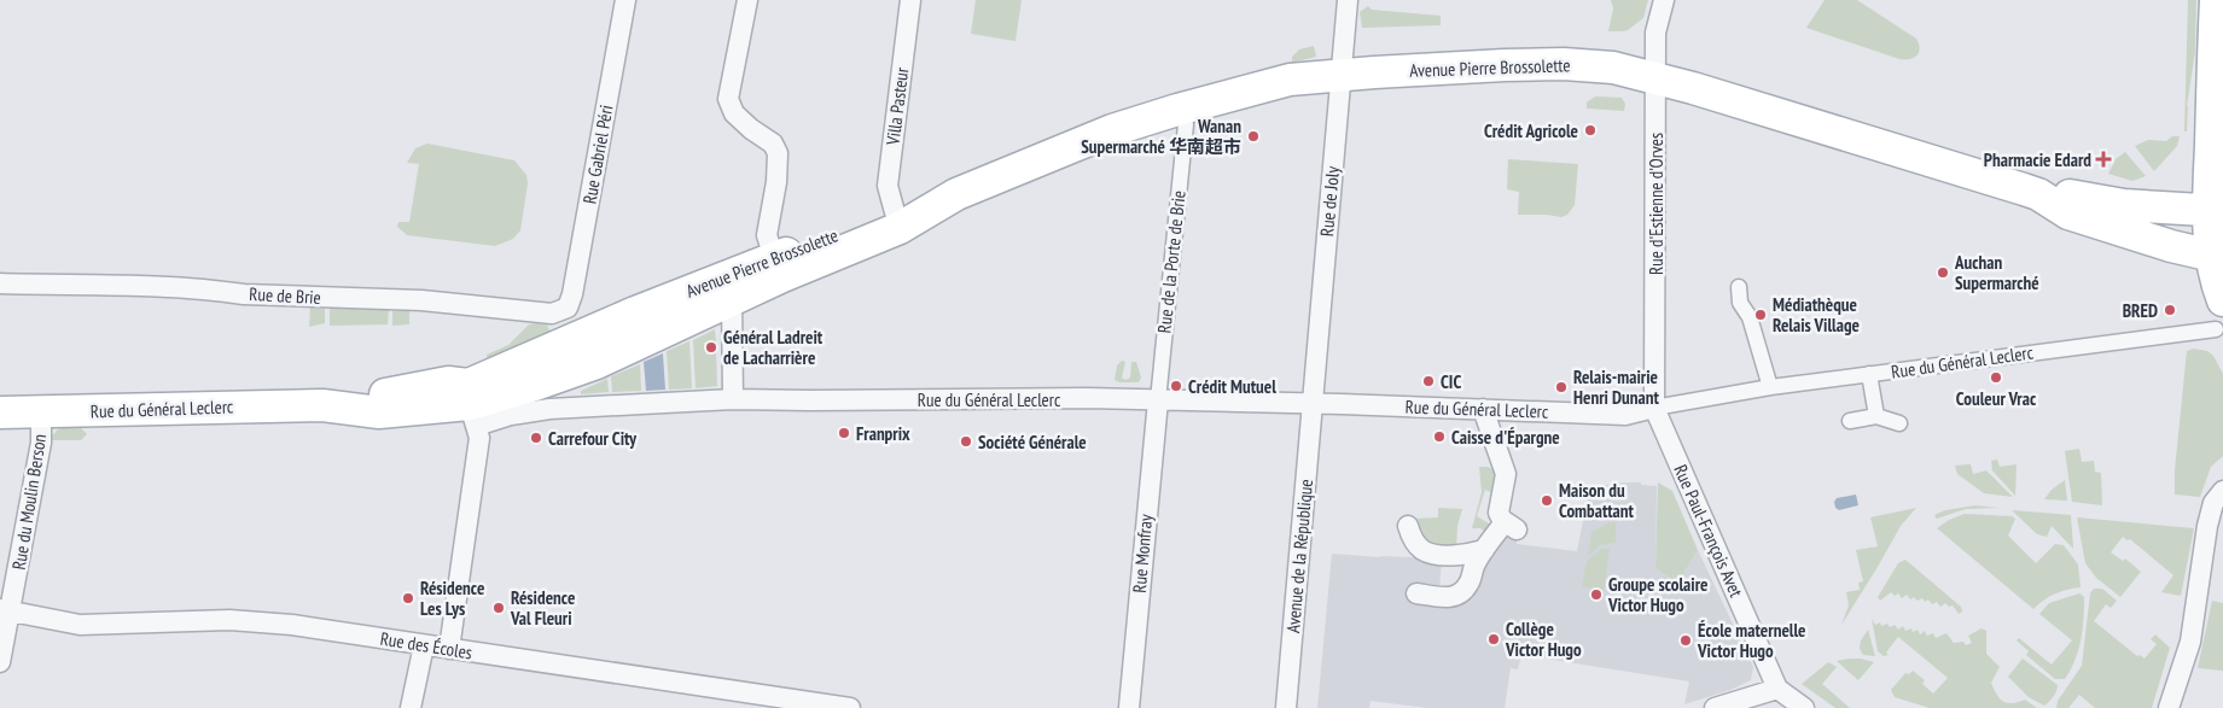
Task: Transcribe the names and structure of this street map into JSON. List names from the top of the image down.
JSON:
{
  "streets": {
    "main road": ["Avenue Pierre Brossolette", "Rue du Général Leclerc"],
    "street": [
      "Villa Pasteur",
      "Rue Gabriel Péri",
      "Rue de Joly",
      "Rue d'Estienne d'Orves",
      "Rue de la Porte de Brie",
      "Rue de Brie",
      "Rue du Moulin Berson",
      "Rue Paul-François Avet",
      "Rue Monfray",
      "Avenue de la République",
      "Rue des Écoles"
    ]
  },
  "crossings": [
    ["Avenue Pierre Brossolette", "Villa Pasteur"],
    ["Avenue Pierre Brossolette", "Rue de Joly"],
    ["Avenue Pierre Brossolette", "Rue d'Estienne d'Orves"],
    ["Avenue Pierre Brossolette", "Rue du Général Leclerc"],
    ["Rue Gabriel Péri", "Rue de Brie"],
    ["Rue de Joly", "Rue du Général Leclerc"],
    ["Rue de Joly", "Avenue de la République"],
    ["Rue d'Estienne d'Orves", "Rue du Général Leclerc"],
    ["Rue d'Estienne d'Orves", "Rue Paul-François Avet"],
    ["Rue de la Porte de Brie", "Rue du Général Leclerc"],
    ["Rue de la Porte de Brie", "Rue Monfray"],
    ["Rue du Général Leclerc", "Rue du Moulin Berson"],
    ["Rue du Général Leclerc", "Rue Paul-François Avet"],
    ["Rue du Général Leclerc", "Rue Monfray"],
    ["Rue du Général Leclerc", "Avenue de la République"],
    ["Rue du Moulin Berson", "Rue des Écoles"]
  ],
  "places": {
    "other": [
      "Crédit Agricole",
      "Wanan Supermarché 华南超市",
      "Auchan Supermarché",
      "BRED",
      "Médiathèque Relais Village",
      "Général Ladreit de Lacharrière",
      "Couleur Vrac",
      "CIC",
      "Crédit Mutuel",
      "Relais-mairie Henri Dunant",
      "Franprix",
      "Caisse d'Épargne",
      "Carrefour City",
      "Société Générale",
      "Maison du Combattant",
      "Groupe scolaire Victor Hugo",
      "Résidence Les Lys",
      "Résidence Val Fleuri",
      "Collège Victor Hugo",
      "École maternelle Victor Hugo"
    ],
    "health": ["Pharmacie Edard"]
  }
}
